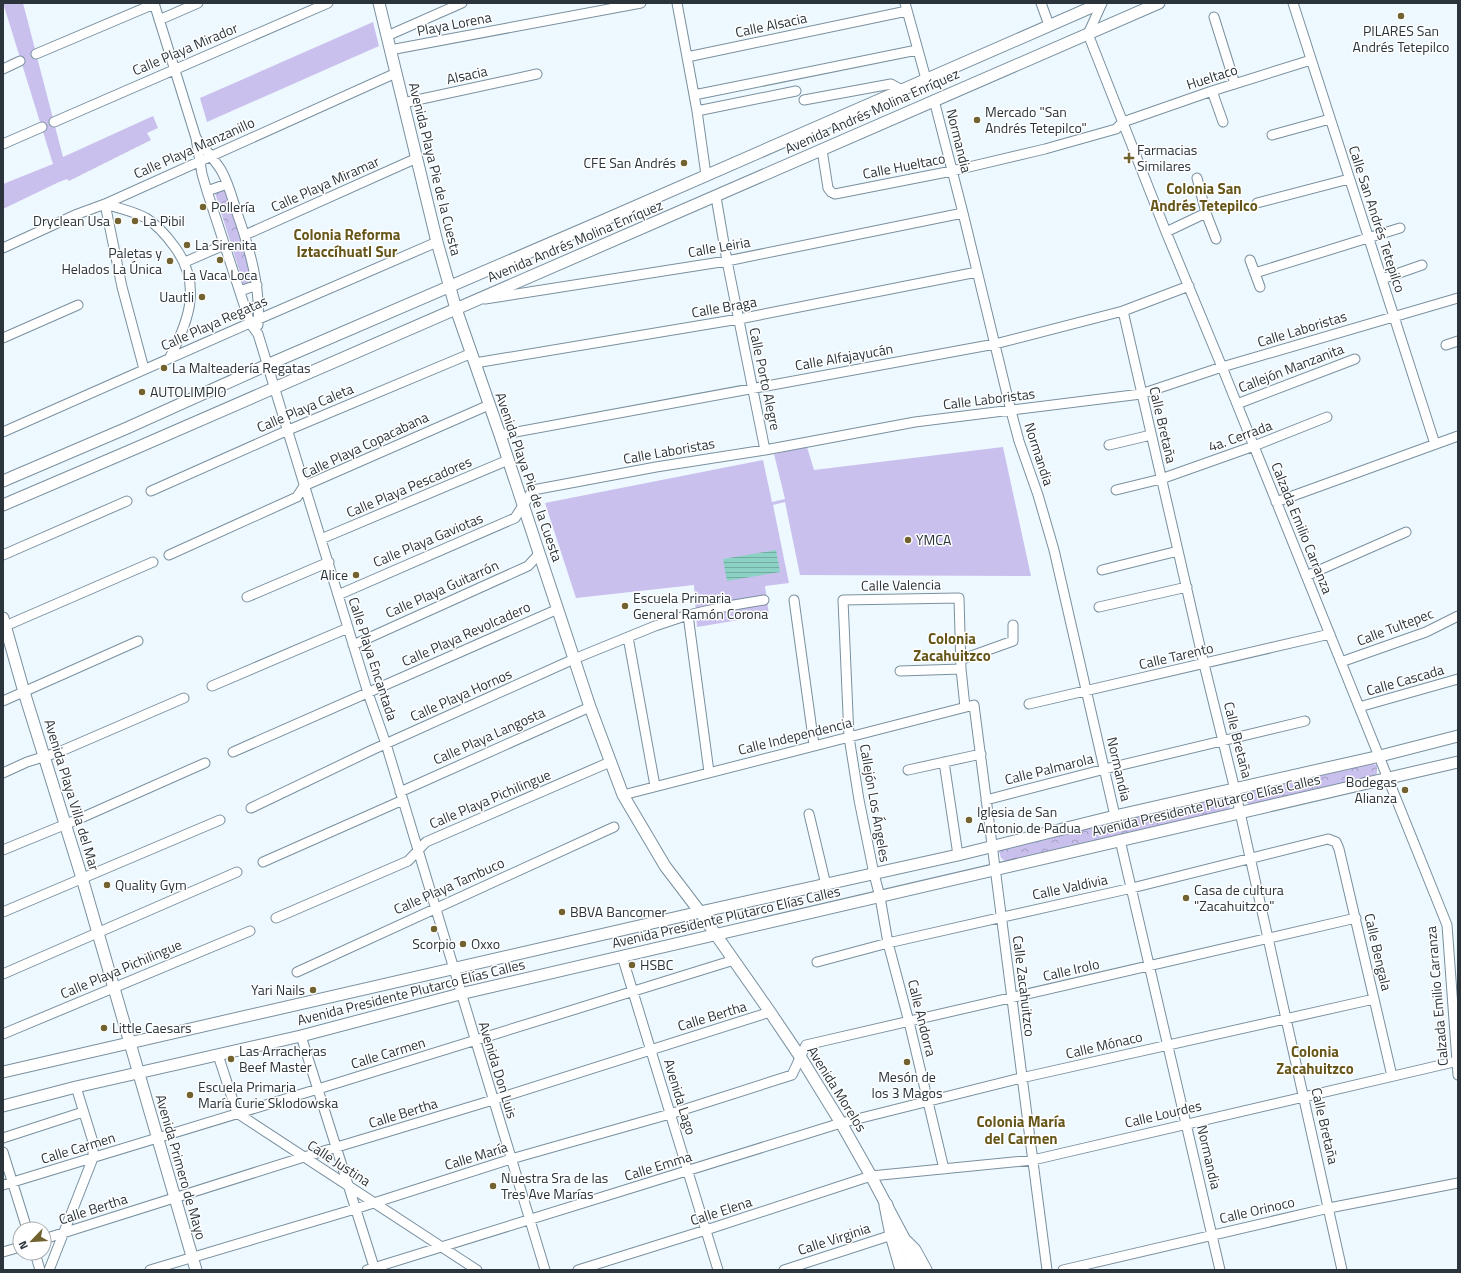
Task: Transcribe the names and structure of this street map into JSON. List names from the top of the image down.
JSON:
{
  "streets": {
    "main road": [
      "Avenida Andrés Molina Enríquez",
      "Avenida Playa Pie de la Cuesta",
      "Avenida Playa Villa del Mar",
      "Avenida Presidente Plutarco Elías Calles",
      "Avenida Morelos",
      "Avenida Primero de Mayo"
    ],
    "street": [
      "Playa Lorena",
      "Calle Alsacia",
      "Calle Playa Mirador",
      "Alsacia",
      "Hueltaco",
      "Normandia",
      "Calle Playa Manzanillo",
      "Calle Hueltaco",
      "Calle Playa Miramar",
      "Calle San Andrés Tetepilco",
      "Calle Leiria",
      "Calle Braga",
      "Calle Playa Regatas",
      "Calle Laboristas",
      "Calle Alfajayucán",
      "Callejón Manzanita",
      "Calle Porto Alegre",
      "Calle Playa Caleta",
      "Calle Bretaña",
      "4a. Cerrada",
      "Calle Playa Copacabana",
      "Calle Playa Pescadores",
      "Calzada Emilio Carranza",
      "Calle Playa Gaviotas",
      "Calle Valencia",
      "Calle Playa Guitarrón",
      "Calle Tultepec",
      "Calle Playa Revolcadero",
      "Calle Tarento",
      "Calle Playa Encantada",
      "Calle Cascada",
      "Calle Playa Hornos",
      "Calle Playa Langosta",
      "Calle Independencia",
      "Calle Palmarola",
      "Calle Playa Pichilingue",
      "Callejón Los Ángeles",
      "Calle Playa Tambuco",
      "Calle Valdivia",
      "Calle Bengala",
      "Calle Irolo",
      "Calle Zacahuitzco",
      "Calle Bertha",
      "Calle Andorra",
      "Calle Mónaco",
      "Calle Carmen",
      "Avenida Don Luis",
      "Avenida Lago",
      "Calle Lourdes",
      "Calle María",
      "Calle Justina",
      "Calle Emma",
      "Calle Orinoco",
      "Calle Elena",
      "Calle Virginia"
    ]
  },
  "crossings": [
    ["Playa Lorena", "Avenida Playa Pie de la Cuesta"],
    ["Calle Playa Mirador", "Calle Playa Encantada"],
    ["Alsacia", "Avenida Playa Pie de la Cuesta"],
    ["Hueltaco", "Calle Hueltaco"],
    ["Hueltaco", "Calle San Andrés Tetepilco"],
    ["Hueltaco", "Calzada Emilio Carranza"],
    ["Avenida Andrés Molina Enríquez", "Normandia"],
    ["Avenida Andrés Molina Enríquez", "Calle Hueltaco"],
    ["Avenida Andrés Molina Enríquez", "Avenida Playa Pie de la Cuesta"],
    ["Avenida Andrés Molina Enríquez", "Calle Leiria"],
    ["Avenida Andrés Molina Enríquez", "Calle Porto Alegre"],
    ["Avenida Andrés Molina Enríquez", "Calzada Emilio Carranza"],
    ["Avenida Andrés Molina Enríquez", "Calle Playa Encantada"],
    ["Normandia", "Calle Hueltaco"],
    ["Normandia", "Calle Leiria"],
    ["Normandia", "Calle Braga"],
    ["Normandia", "Calle Laboristas"],
    ["Normandia", "Calle Alfajayucán"],
    ["Normandia", "Calle Tarento"],
    ["Normandia", "Calle Palmarola"],
    ["Normandia", "Avenida Presidente Plutarco Elías Calles"],
    ["Normandia", "Calle Valdivia"],
    ["Normandia", "Calle Irolo"],
    ["Normandia", "Calle Mónaco"],
    ["Normandia", "Calle Lourdes"],
    ["Normandia", "Calle Orinoco"],
    ["Calle Playa Manzanillo", "Avenida Playa Pie de la Cuesta"],
    ["Calle Playa Manzanillo", "Calle Playa Encantada"],
    ["Calle Hueltaco", "Calzada Emilio Carranza"],
    ["Avenida Playa Pie de la Cuesta", "Calle Playa Miramar"],
    ["Avenida Playa Pie de la Cuesta", "Calle Braga"],
    ["Avenida Playa Pie de la Cuesta", "Calle Playa Regatas"],
    ["Avenida Playa Pie de la Cuesta", "Calle Laboristas"],
    ["Avenida Playa Pie de la Cuesta", "Calle Alfajayucán"],
    ["Avenida Playa Pie de la Cuesta", "Calle Playa Caleta"],
    ["Avenida Playa Pie de la Cuesta", "Calle Playa Copacabana"],
    ["Avenida Playa Pie de la Cuesta", "Calle Playa Pescadores"],
    ["Avenida Playa Pie de la Cuesta", "Calle Playa Gaviotas"],
    ["Avenida Playa Pie de la Cuesta", "Calle Playa Guitarrón"],
    ["Avenida Playa Pie de la Cuesta", "Calle Playa Revolcadero"],
    ["Avenida Playa Pie de la Cuesta", "Calle Playa Hornos"],
    ["Avenida Playa Pie de la Cuesta", "Calle Playa Langosta"],
    ["Avenida Playa Pie de la Cuesta", "Calle Independencia"],
    ["Avenida Playa Pie de la Cuesta", "Calle Playa Pichilingue"],
    ["Avenida Playa Pie de la Cuesta", "Avenida Presidente Plutarco Elías Calles"],
    ["Avenida Playa Pie de la Cuesta", "Avenida Morelos"],
    ["Calle Playa Miramar", "Calle Playa Encantada"],
    ["Calle San Andrés Tetepilco", "Calle Laboristas"],
    ["Calle Leiria", "Calle Porto Alegre"],
    ["Calle Braga", "Calle Porto Alegre"],
    ["Calle Braga", "Calle Playa Caleta"],
    ["Calle Playa Regatas", "Calle Playa Encantada"],
    ["Calle Laboristas", "Calle Porto Alegre"],
    ["Calle Laboristas", "Calle Bretaña"],
    ["Calle Laboristas", "Calzada Emilio Carranza"],
    ["Calle Laboristas", "Calle Playa Gaviotas"],
    ["Calle Alfajayucán", "Calle Porto Alegre"],
    ["Calle Alfajayucán", "Calle Bretaña"],
    ["Calle Alfajayucán", "Calzada Emilio Carranza"],
    ["Callejón Manzanita", "Calzada Emilio Carranza"],
    ["Calle Playa Caleta", "Calle Playa Encantada"],
    ["Calle Bretaña", "4a. Cerrada"],
    ["Calle Bretaña", "Calle Tarento"],
    ["Calle Bretaña", "Calle Palmarola"],
    ["Calle Bretaña", "Avenida Presidente Plutarco Elías Calles"],
    ["Calle Bretaña", "Calle Valdivia"],
    ["Calle Bretaña", "Calle Irolo"],
    ["Calle Bretaña", "Calle Mónaco"],
    ["Calle Bretaña", "Calle Lourdes"],
    ["Calle Bretaña", "Calle Orinoco"],
    ["4a. Cerrada", "Calzada Emilio Carranza"],
    ["Calle Playa Copacabana", "Calle Playa Encantada"],
    ["Calle Playa Pescadores", "Calle Playa Encantada"],
    ["Calzada Emilio Carranza", "Calle Tultepec"],
    ["Calzada Emilio Carranza", "Calle Tarento"],
    ["Calzada Emilio Carranza", "Calle Cascada"],
    ["Calzada Emilio Carranza", "Avenida Presidente Plutarco Elías Calles"],
    ["Calzada Emilio Carranza", "Calle Lourdes"],
    ["Calle Playa Gaviotas", "Calle Playa Encantada"],
    ["Calle Valencia", "Callejón Los Ángeles"],
    ["Calle Valencia", "Calle Zacahuitzco"],
    ["Calle Playa Guitarrón", "Calle Playa Encantada"],
    ["Calle Playa Revolcadero", "Calle Playa Encantada"],
    ["Calle Playa Encantada", "Calle Playa Hornos"],
    ["Calle Playa Encantada", "Calle Playa Langosta"],
    ["Calle Playa Encantada", "Calle Playa Pichilingue"],
    ["Calle Playa Encantada", "Avenida Presidente Plutarco Elías Calles"],
    ["Calle Playa Encantada", "Calle Playa Tambuco"],
    ["Calle Playa Encantada", "Avenida Don Luis"],
    ["Calle Independencia", "Callejón Los Ángeles"],
    ["Calle Independencia", "Calle Zacahuitzco"],
    ["Calle Palmarola", "Calle Zacahuitzco"],
    ["Avenida Playa Villa del Mar", "Calle Playa Pichilingue"],
    ["Avenida Playa Villa del Mar", "Avenida Presidente Plutarco Elías Calles"],
    ["Avenida Playa Villa del Mar", "Avenida Primero de Mayo"],
    ["Callejón Los Ángeles", "Avenida Presidente Plutarco Elías Calles"],
    ["Callejón Los Ángeles", "Calle Andorra"],
    ["Avenida Presidente Plutarco Elías Calles", "Calle Zacahuitzco"],
    ["Avenida Presidente Plutarco Elías Calles", "Calle Andorra"],
    ["Avenida Presidente Plutarco Elías Calles", "Avenida Don Luis"],
    ["Avenida Presidente Plutarco Elías Calles", "Avenida Morelos"],
    ["Avenida Presidente Plutarco Elías Calles", "Avenida Lago"],
    ["Avenida Presidente Plutarco Elías Calles", "Avenida Primero de Mayo"],
    ["Calle Valdivia", "Calle Bengala"],
    ["Calle Valdivia", "Calle Zacahuitzco"],
    ["Calle Valdivia", "Calle Andorra"],
    ["Calle Bengala", "Calle Irolo"],
    ["Calle Bengala", "Calle Mónaco"],
    ["Calle Bengala", "Calle Lourdes"],
    ["Calle Irolo", "Calle Zacahuitzco"],
    ["Calle Irolo", "Calle Andorra"],
    ["Calle Irolo", "Avenida Morelos"],
    ["Calle Irolo", "Calle María"],
    ["Calle Zacahuitzco", "Calle Mónaco"],
    ["Calle Zacahuitzco", "Calle Lourdes"],
    ["Calle Bertha", "Avenida Don Luis"],
    ["Calle Bertha", "Avenida Morelos"],
    ["Calle Bertha", "Avenida Lago"],
    ["Calle Bertha", "Calle Justina"],
    ["Calle Bertha", "Avenida Primero de Mayo"],
    ["Calle Andorra", "Calle Mónaco"],
    ["Calle Andorra", "Calle Lourdes"],
    ["Calle Mónaco", "Avenida Morelos"],
    ["Calle Mónaco", "Calle Emma"],
    ["Calle Carmen", "Avenida Don Luis"],
    ["Calle Carmen", "Avenida Morelos"],
    ["Calle Carmen", "Avenida Lago"],
    ["Calle Carmen", "Calle Justina"],
    ["Calle Carmen", "Avenida Primero de Mayo"],
    ["Avenida Don Luis", "Calle María"],
    ["Avenida Don Luis", "Calle Emma"],
    ["Avenida Morelos", "Calle Lourdes"],
    ["Avenida Morelos", "Calle María"],
    ["Avenida Morelos", "Calle Emma"],
    ["Avenida Morelos", "Calle Elena"],
    ["Avenida Lago", "Calle María"],
    ["Avenida Lago", "Calle Emma"],
    ["Avenida Lago", "Calle Elena"],
    ["Calle Lourdes", "Calle Elena"],
    ["Calle María", "Calle Justina"],
    ["Calle María", "Avenida Primero de Mayo"],
    ["Calle Justina", "Calle Emma"]
  ],
  "districts": [
    "Colonia San Andrés Tetepilco",
    "Colonia Reforma Iztaccíhuatl Sur",
    "Colonia Zacahuitzco",
    "Colonia Zacahuitzco",
    "Colonia María del Carmen"
  ],
  "places": {
    "other": [
      "PILARES San Andrés Tetepilco",
      "Mercado \"San Andrés Tetepilco\"",
      "CFE San Andrés",
      "Pollería",
      "Dryclean Usa",
      "La Pibil",
      "La Sirenita",
      "La Vaca Loca",
      "Paletas y Helados La Única",
      "Uautli",
      "La Malteadería Regatas",
      "AUTOLIMPIO",
      "YMCA",
      "Alice",
      "Escuela Primaria General Ramón Corona",
      "Bodegas Alianza",
      "Iglesia de San Antonio de Padua",
      "Quality Gym",
      "Casa de cultura \"Zacahuitzco\"",
      "BBVA Bancomer",
      "Scorpio",
      "Oxxo",
      "HSBC",
      "Yari Nails",
      "Little Caesars",
      "Las Arracheras Beef Master",
      "Mesón de los 3 Magos",
      "Escuela Primaria María Curie Sklodowska",
      "Nuestra Sra de las Tres Ave Marías"
    ],
    "health": ["Farmacias Similares"]
  },
  "north": "bottom left"
}
